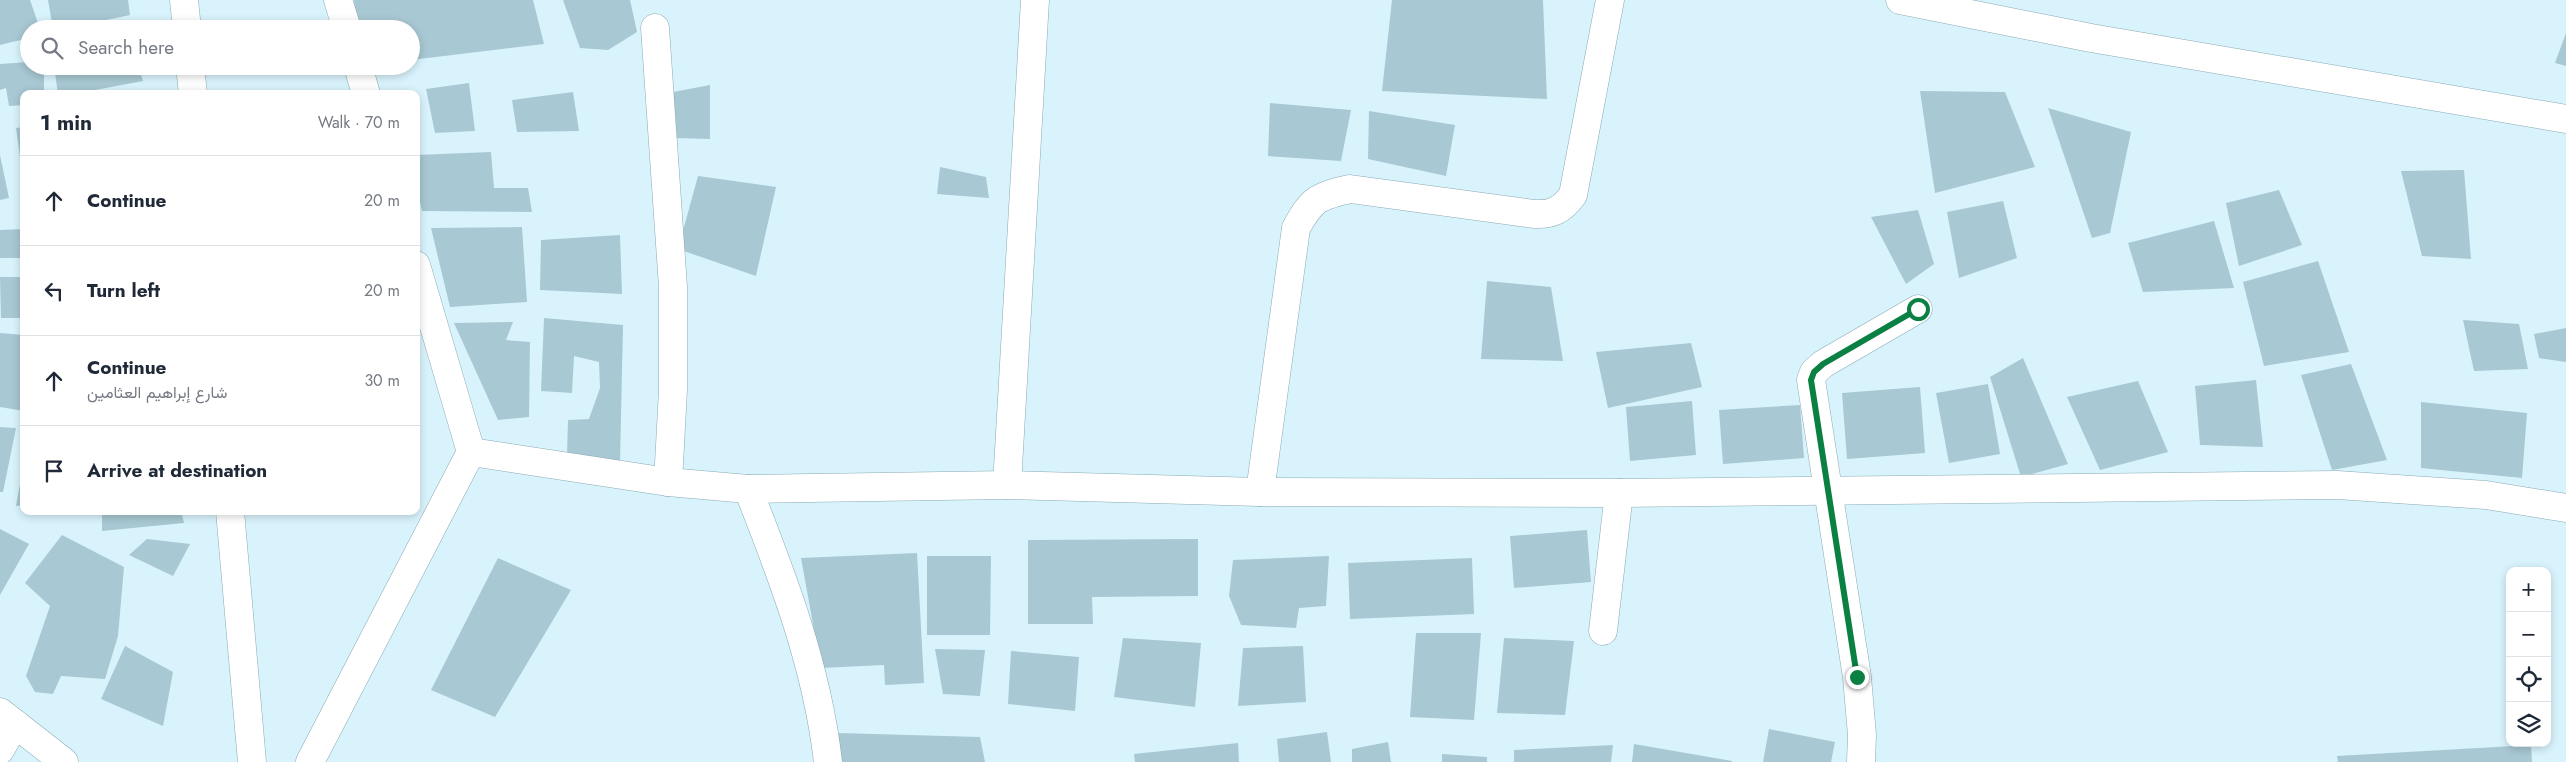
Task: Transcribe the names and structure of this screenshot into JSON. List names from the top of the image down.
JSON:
{
  "page": {
    "search": "Search here",
    "heading": ["1 min", "Walk · 70 m"],
    "list": [
      ["Continue", "20 m"],
      ["Turn left", "20 m"],
      ["Continue", "شارع إبراهيم العثامين", "30 m"],
      "Arrive at destination"
    ],
    "map_buttons": ["+", "−"]
  }
}
